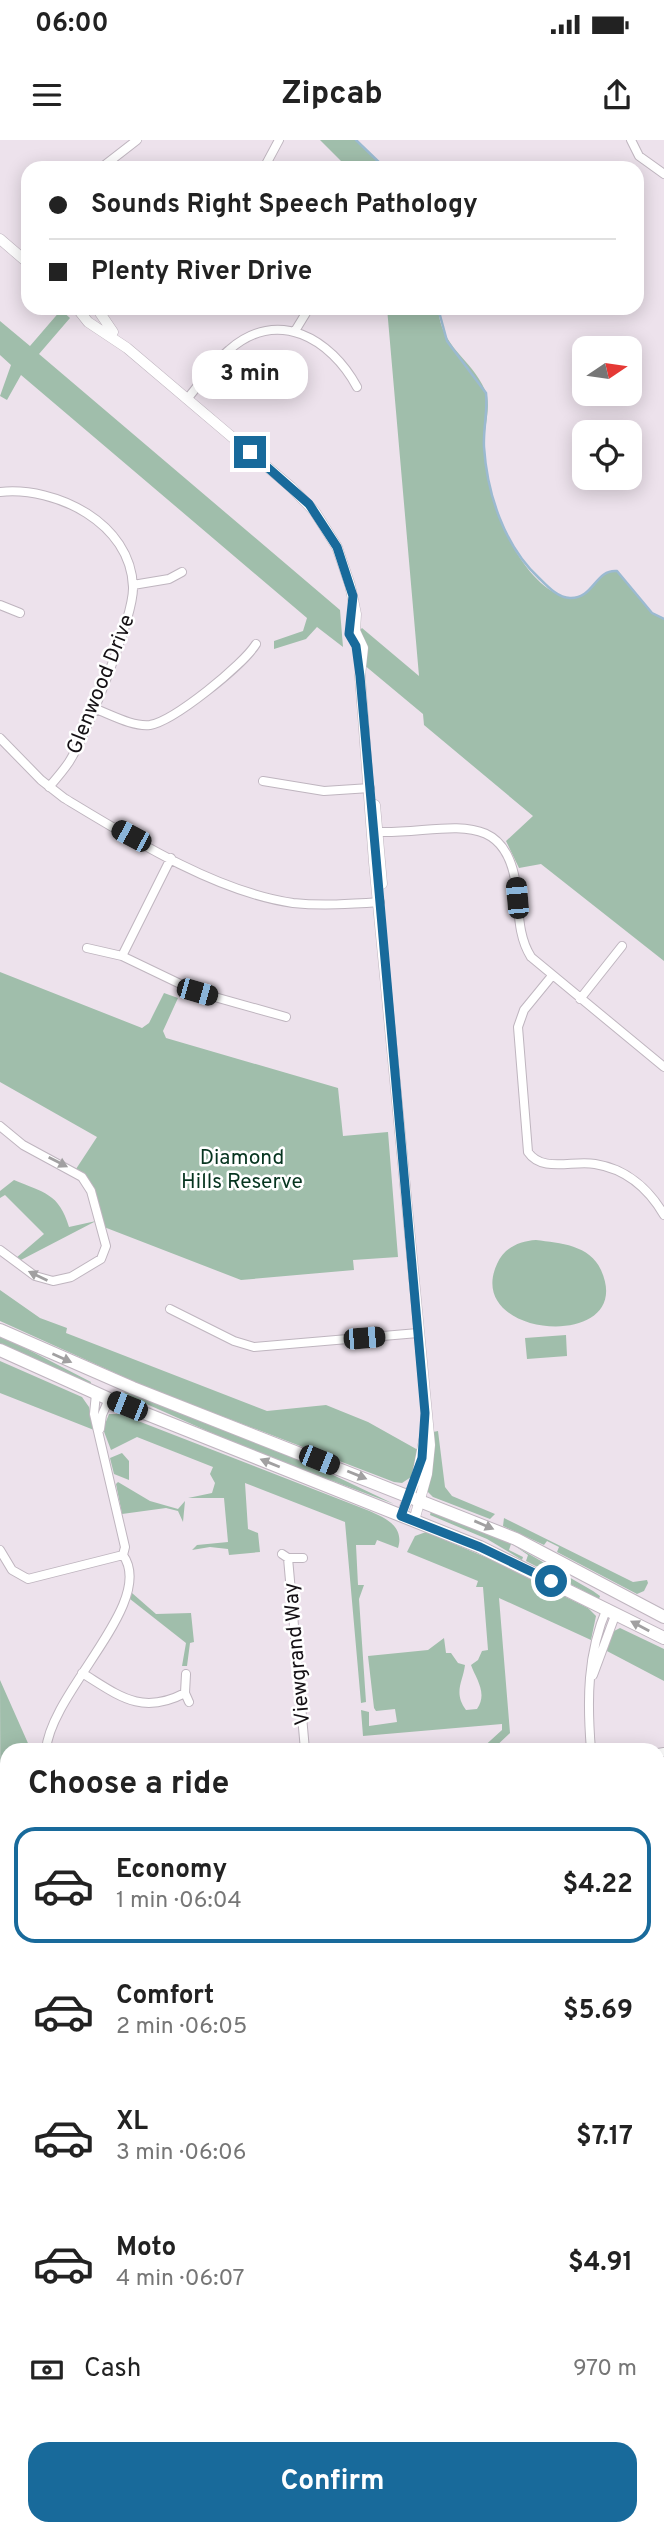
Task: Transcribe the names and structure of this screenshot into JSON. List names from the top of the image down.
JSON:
{
  "streets": {
    "street": ["Glenwood Drive", "Viewgrand Way"]
  },
  "parks": ["Diamond Hills Reserve"],
  "north": "right",
  "page": {
    "status": "06:00",
    "header": "Zipcab",
    "banner": ["Sounds Right Speech Pathology", "Plenty River Drive"],
    "bubble": "3 min",
    "heading": "Choose a ride",
    "list": [
      {
        "name": "Economy",
        "note": "1 min · 06:04",
        "value": "$4.22"
      },
      {
        "name": "Comfort",
        "note": "2 min · 06:05",
        "value": "$5.69"
      },
      {
        "name": "XL",
        "note": "3 min · 06:06",
        "value": "$7.17"
      },
      {
        "name": "Moto",
        "note": "4 min · 06:07",
        "value": "$4.91"
      }
    ],
    "pay": ["Cash", "970 m"],
    "buttons": "Confirm"
  }
}
